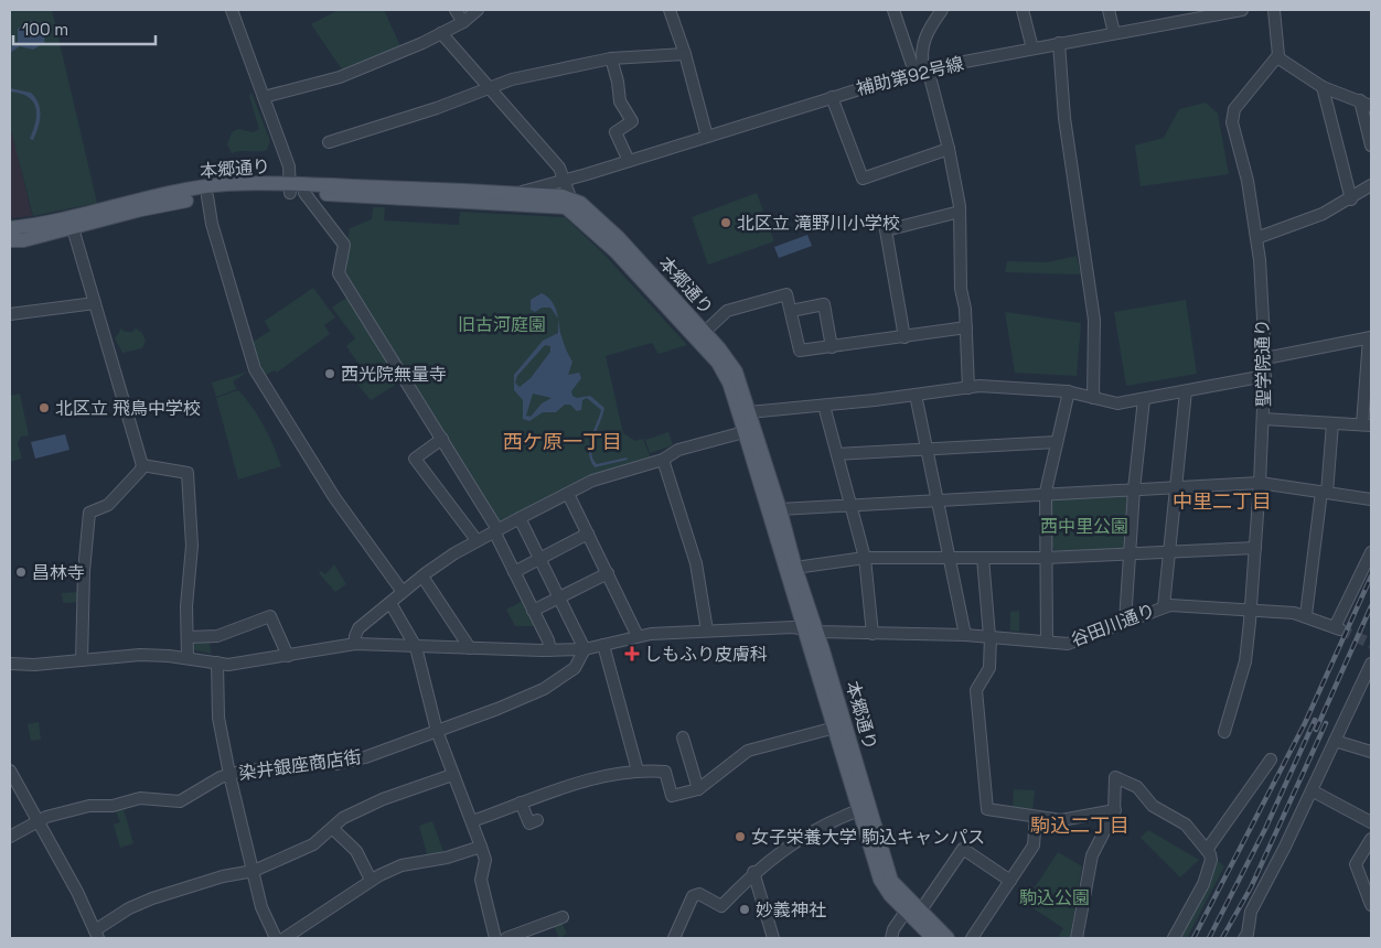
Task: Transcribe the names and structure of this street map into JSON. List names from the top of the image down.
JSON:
{
  "streets": {
    "main road": ["本郷通り"],
    "street": [
      "補助第92号線",
      "聖学院通り",
      "谷田川通り",
      "染井銀座商店街"
    ]
  },
  "crossings": [
    ["補助第92号線", "本郷通り"],
    ["本郷通り", "谷田川通り"],
    ["聖学院通り", "谷田川通り"],
    ["谷田川通り", "染井銀座商店街"]
  ],
  "districts": ["西ケ原一丁目", "中里二丁目", "駒込二丁目"],
  "parks": ["旧古河庭園", "西中里公園", "駒込公園"],
  "places": {
    "other": [
      "北区立 滝野川小学校",
      "西光院無量寺",
      "北区立 飛鳥中学校",
      "昌林寺",
      "女子栄養大学 駒込キャンパス",
      "妙義神社"
    ],
    "health": ["しもふり皮膚科"]
  },
  "scale_bar": "100 m"
}
